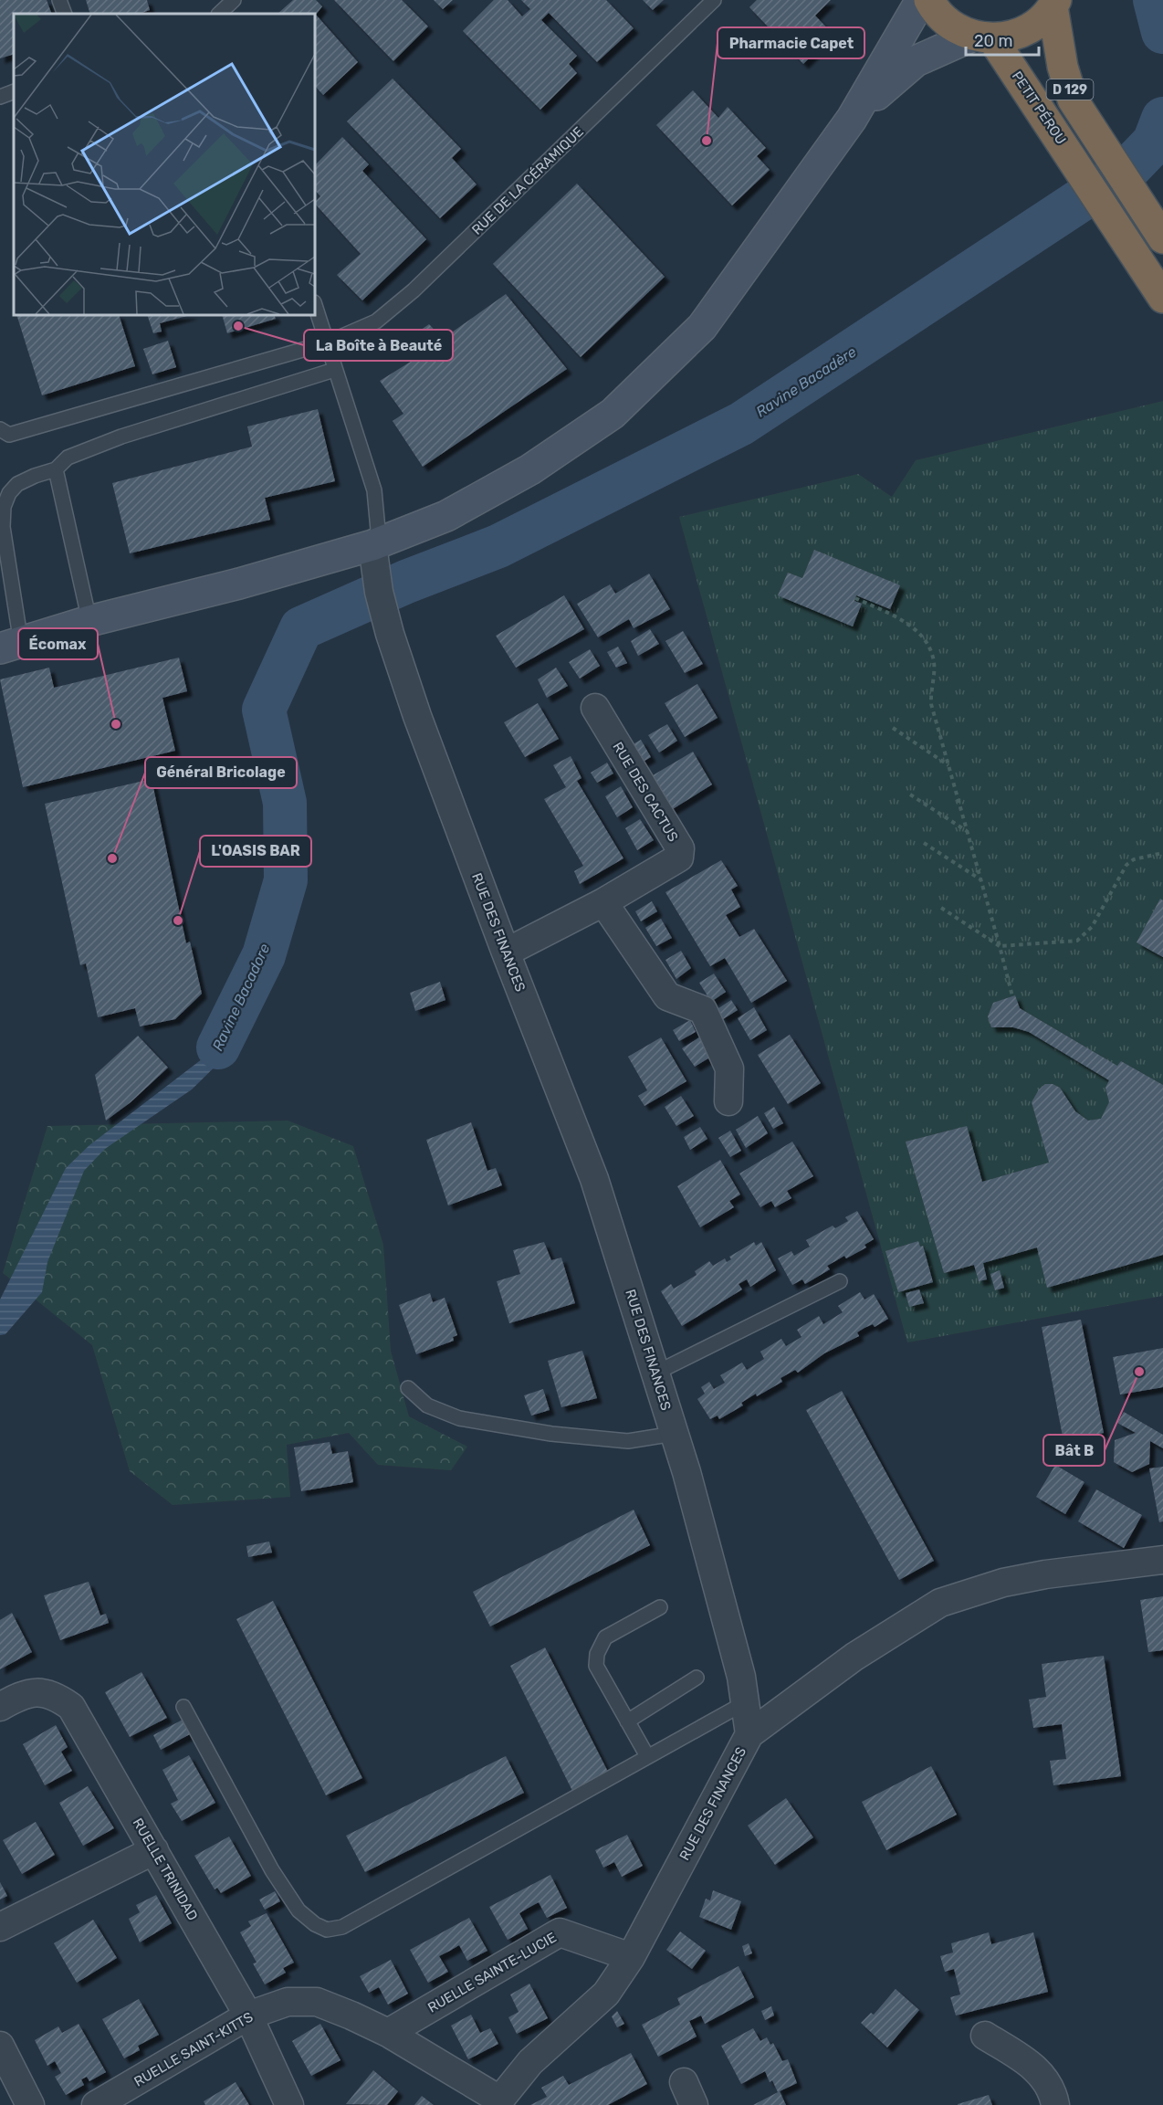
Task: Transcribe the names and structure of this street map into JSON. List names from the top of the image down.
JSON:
{
  "streets": {
    "highway": ["D 129", "PETIT PÉROU"],
    "street": [
      "RUE DES CACTUS",
      "RUE DES FINANCES",
      "RUELLE TRINIDAD",
      "RUELLE SAINTE-LUCIE",
      "RUELLE SAINT-KITTS"
    ],
    "lane": ["RUE DE LA CÉRAMIQUE"]
  },
  "crossings": [
    ["D 129", "PETIT PÉROU"],
    ["RUE DES CACTUS", "RUE DES FINANCES"],
    ["RUE DES FINANCES", "RUELLE SAINTE-LUCIE"],
    ["RUE DES FINANCES", "RUELLE SAINT-KITTS"],
    ["RUELLE TRINIDAD", "RUELLE SAINT-KITTS"],
    ["RUELLE SAINTE-LUCIE", "RUELLE SAINT-KITTS"]
  ],
  "water": ["Ravine Bacadère", "Ravine Bacadore"],
  "places": [
    "Pharmacie Capet",
    "La Boîte à Beauté",
    "Écomax",
    "Général Bricolage",
    "L'OASIS BAR",
    "Bât B"
  ],
  "scale_bar": "20 m"
}
